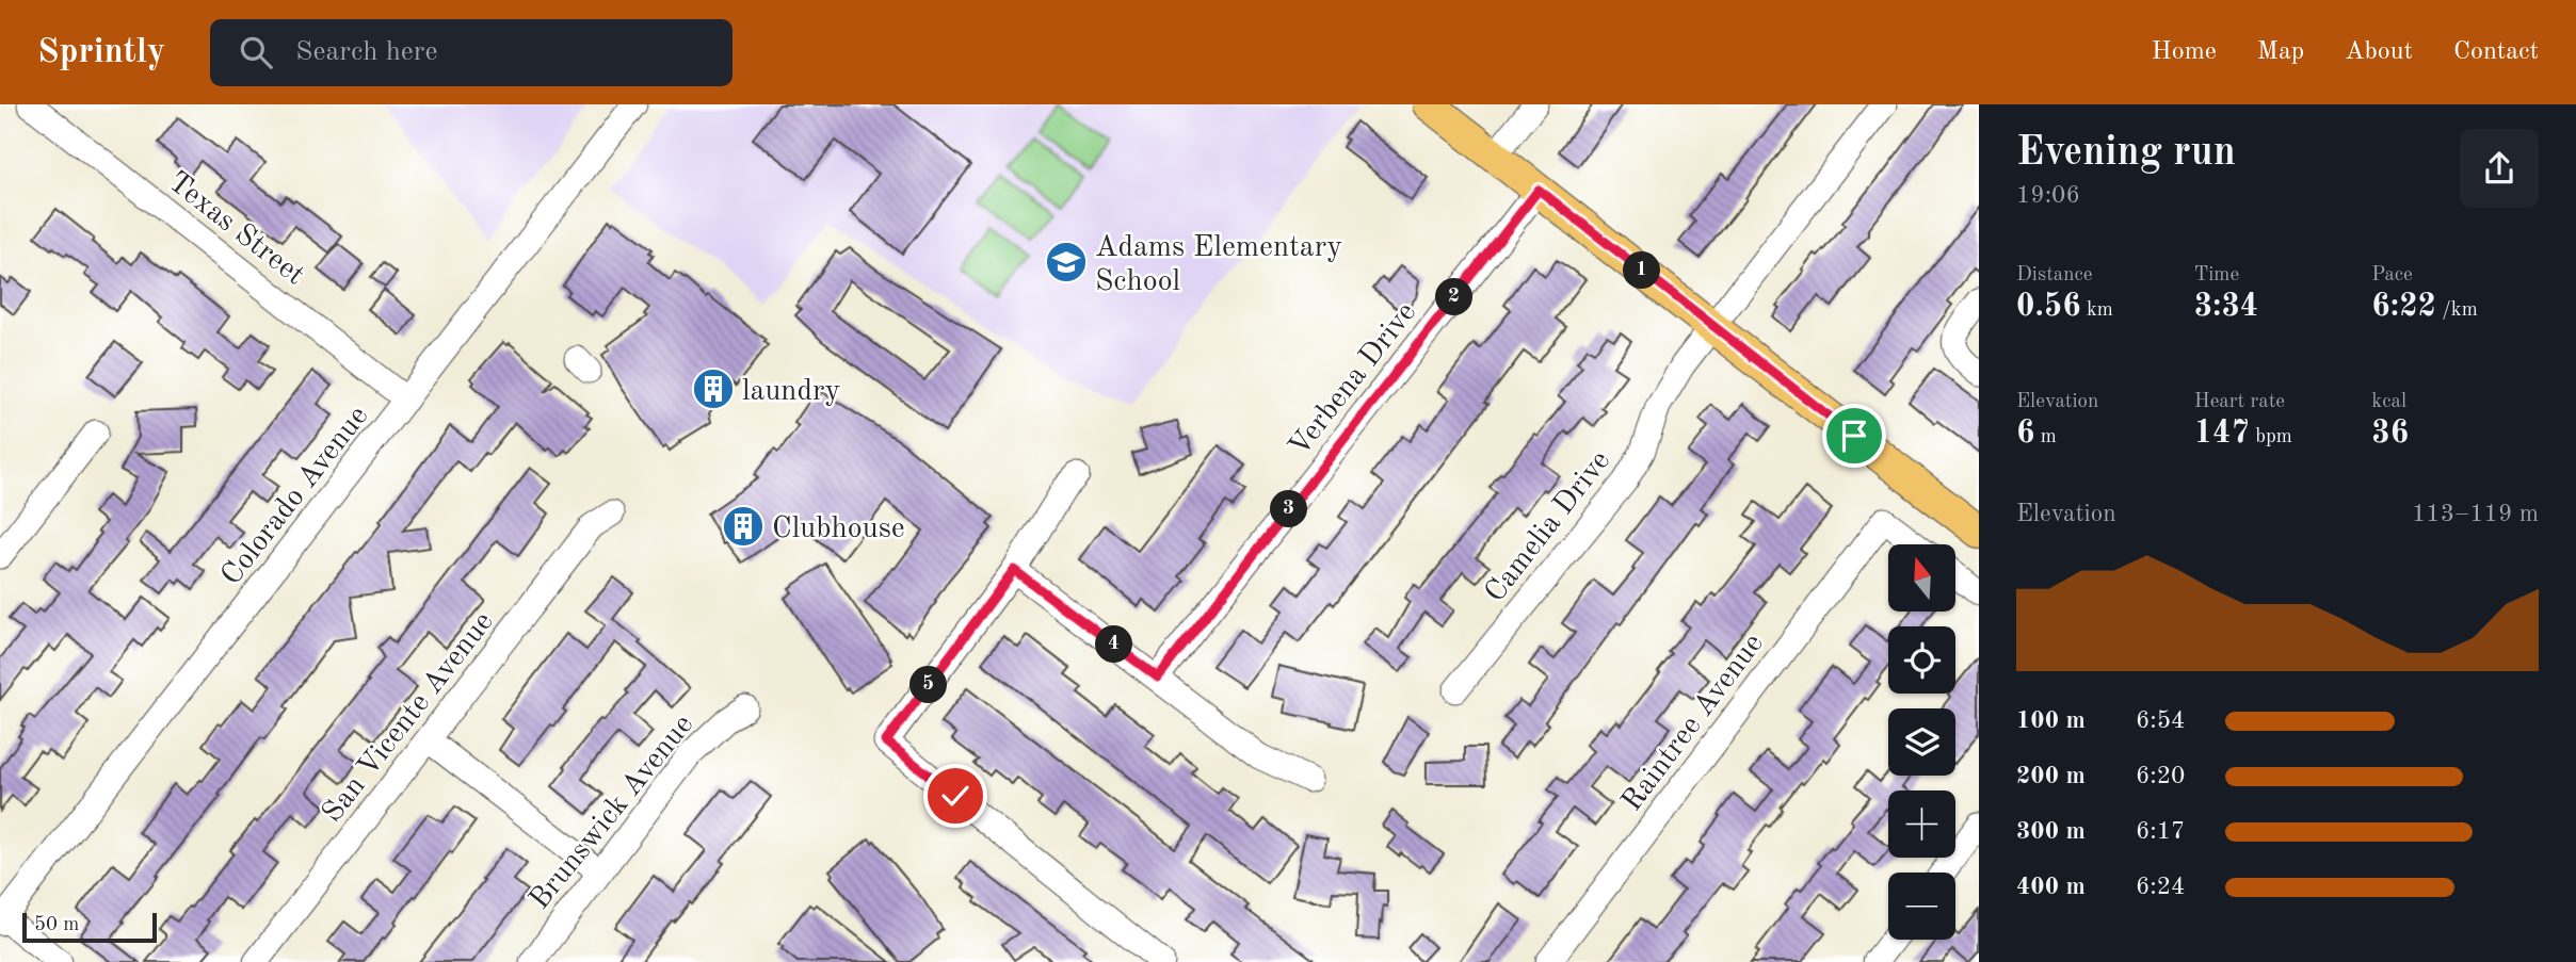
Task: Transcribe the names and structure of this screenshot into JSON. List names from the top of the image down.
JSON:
{
  "streets": {
    "street": [
      "Texas Street",
      "Verbena Drive",
      "Colorado Avenue",
      "Camelia Drive",
      "San Vicente Avenue",
      "Raintree Avenue",
      "Brunswick Avenue"
    ]
  },
  "crossings": [
    ["Texas Street", "Colorado Avenue"]
  ],
  "places": {
    "school or university": ["Adams Elementary School"],
    "building": ["laundry", "Clubhouse"]
  },
  "scale_bar": "50 m",
  "north": "top",
  "page": {
    "header": "Sprintly",
    "search": "Search here",
    "nav": [
      "Home",
      "Map",
      "About",
      "Contact"
    ],
    "heading": ["Evening run", "19:06"],
    "stats": [
      ["Distance", "0.56 km"],
      ["Time", "3:34"],
      ["Pace", "6:22 /km"],
      ["Elevation", "6 m"],
      ["Heart rate", "147 bpm"],
      ["kcal", "36"]
    ],
    "pins": [
      "1",
      "2",
      "3",
      "4",
      "5"
    ],
    "chart": ["Elevation", "113–119 m"],
    "map_buttons": ["+", "−"],
    "list": [
      {
        "name": "100 m",
        "note": "6:54"
      },
      {
        "name": "200 m",
        "note": "6:20"
      },
      {
        "name": "300 m",
        "note": "6:17"
      },
      {
        "name": "400 m",
        "note": "6:24"
      }
    ],
    "scale": "50 m"
  }
}
